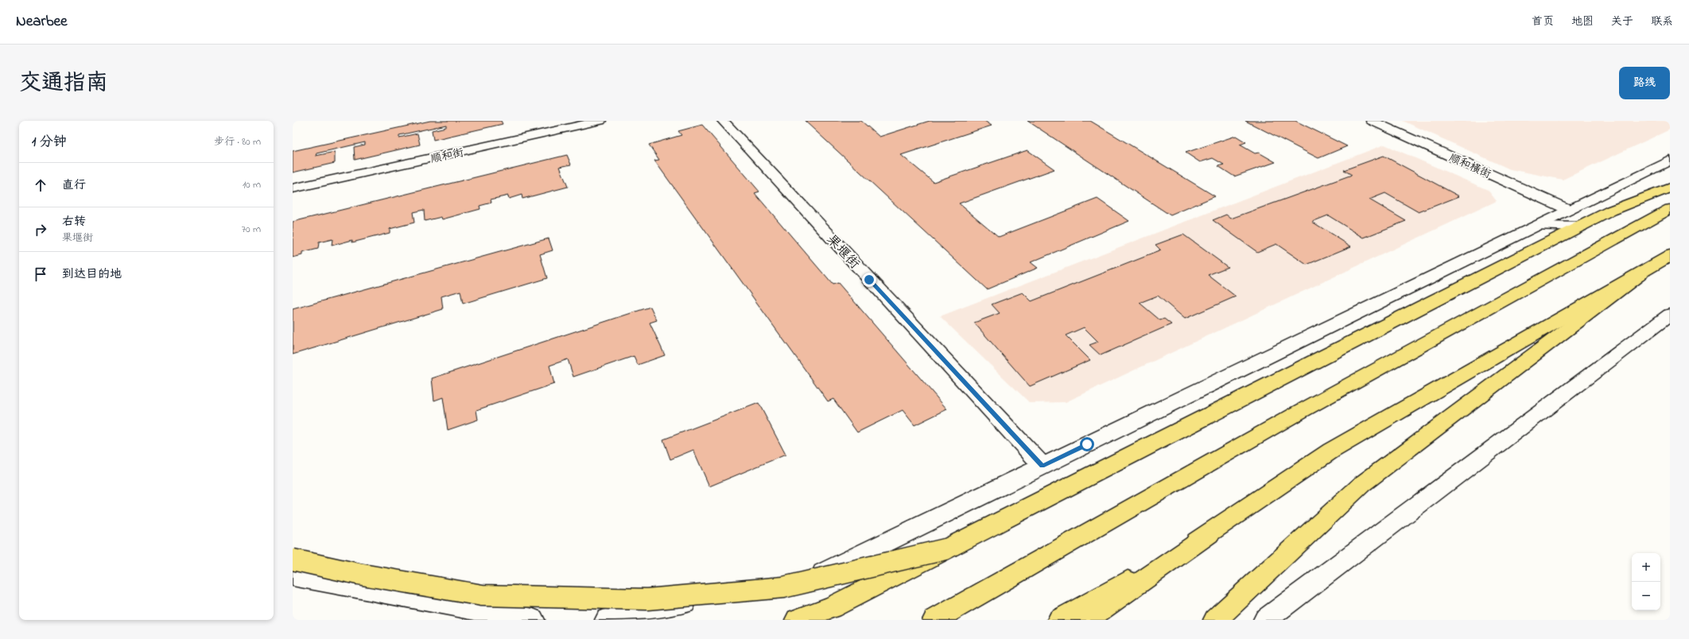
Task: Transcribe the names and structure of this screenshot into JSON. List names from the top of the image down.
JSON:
{
  "streets": {
    "street": ["顺和街", "顺和横街", "果堰街"]
  },
  "page": {
    "header": "Nearbee",
    "nav": [
      "首页",
      "地图",
      "关于",
      "联系"
    ],
    "title": "交通指南",
    "buttons": "路线",
    "heading": ["1 分钟", "步行 · 80 m"],
    "list": [
      ["直行", "10 m"],
      ["右转", "果堰街", "70 m"],
      "到达目的地"
    ],
    "map_buttons": ["+", "−"]
  }
}
